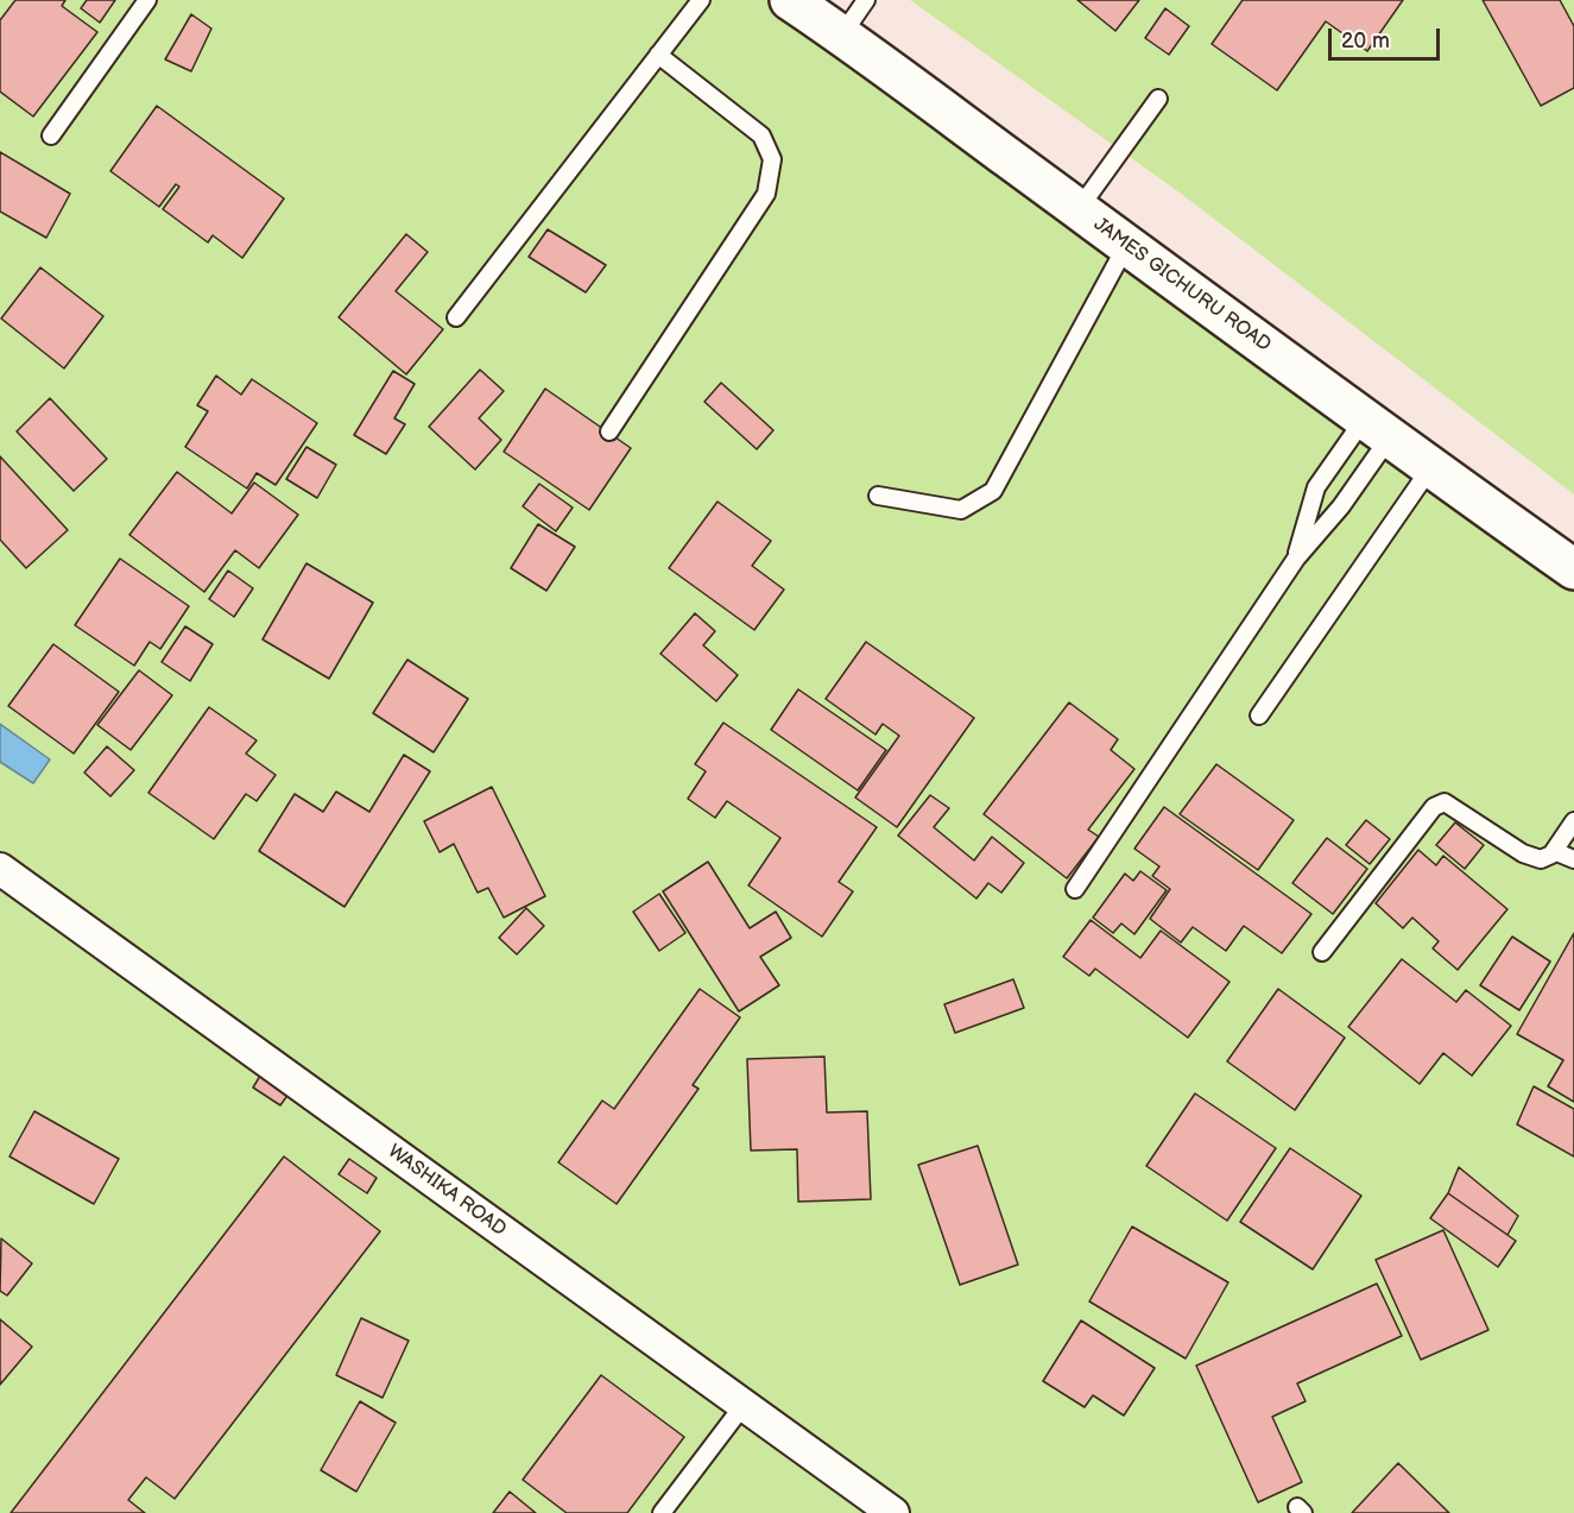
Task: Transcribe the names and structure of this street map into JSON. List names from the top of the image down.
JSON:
{
  "streets": {
    "main road": ["JAMES GICHURU ROAD"],
    "street": ["WASHIKA ROAD"]
  },
  "scale_bar": "20 m"
}
